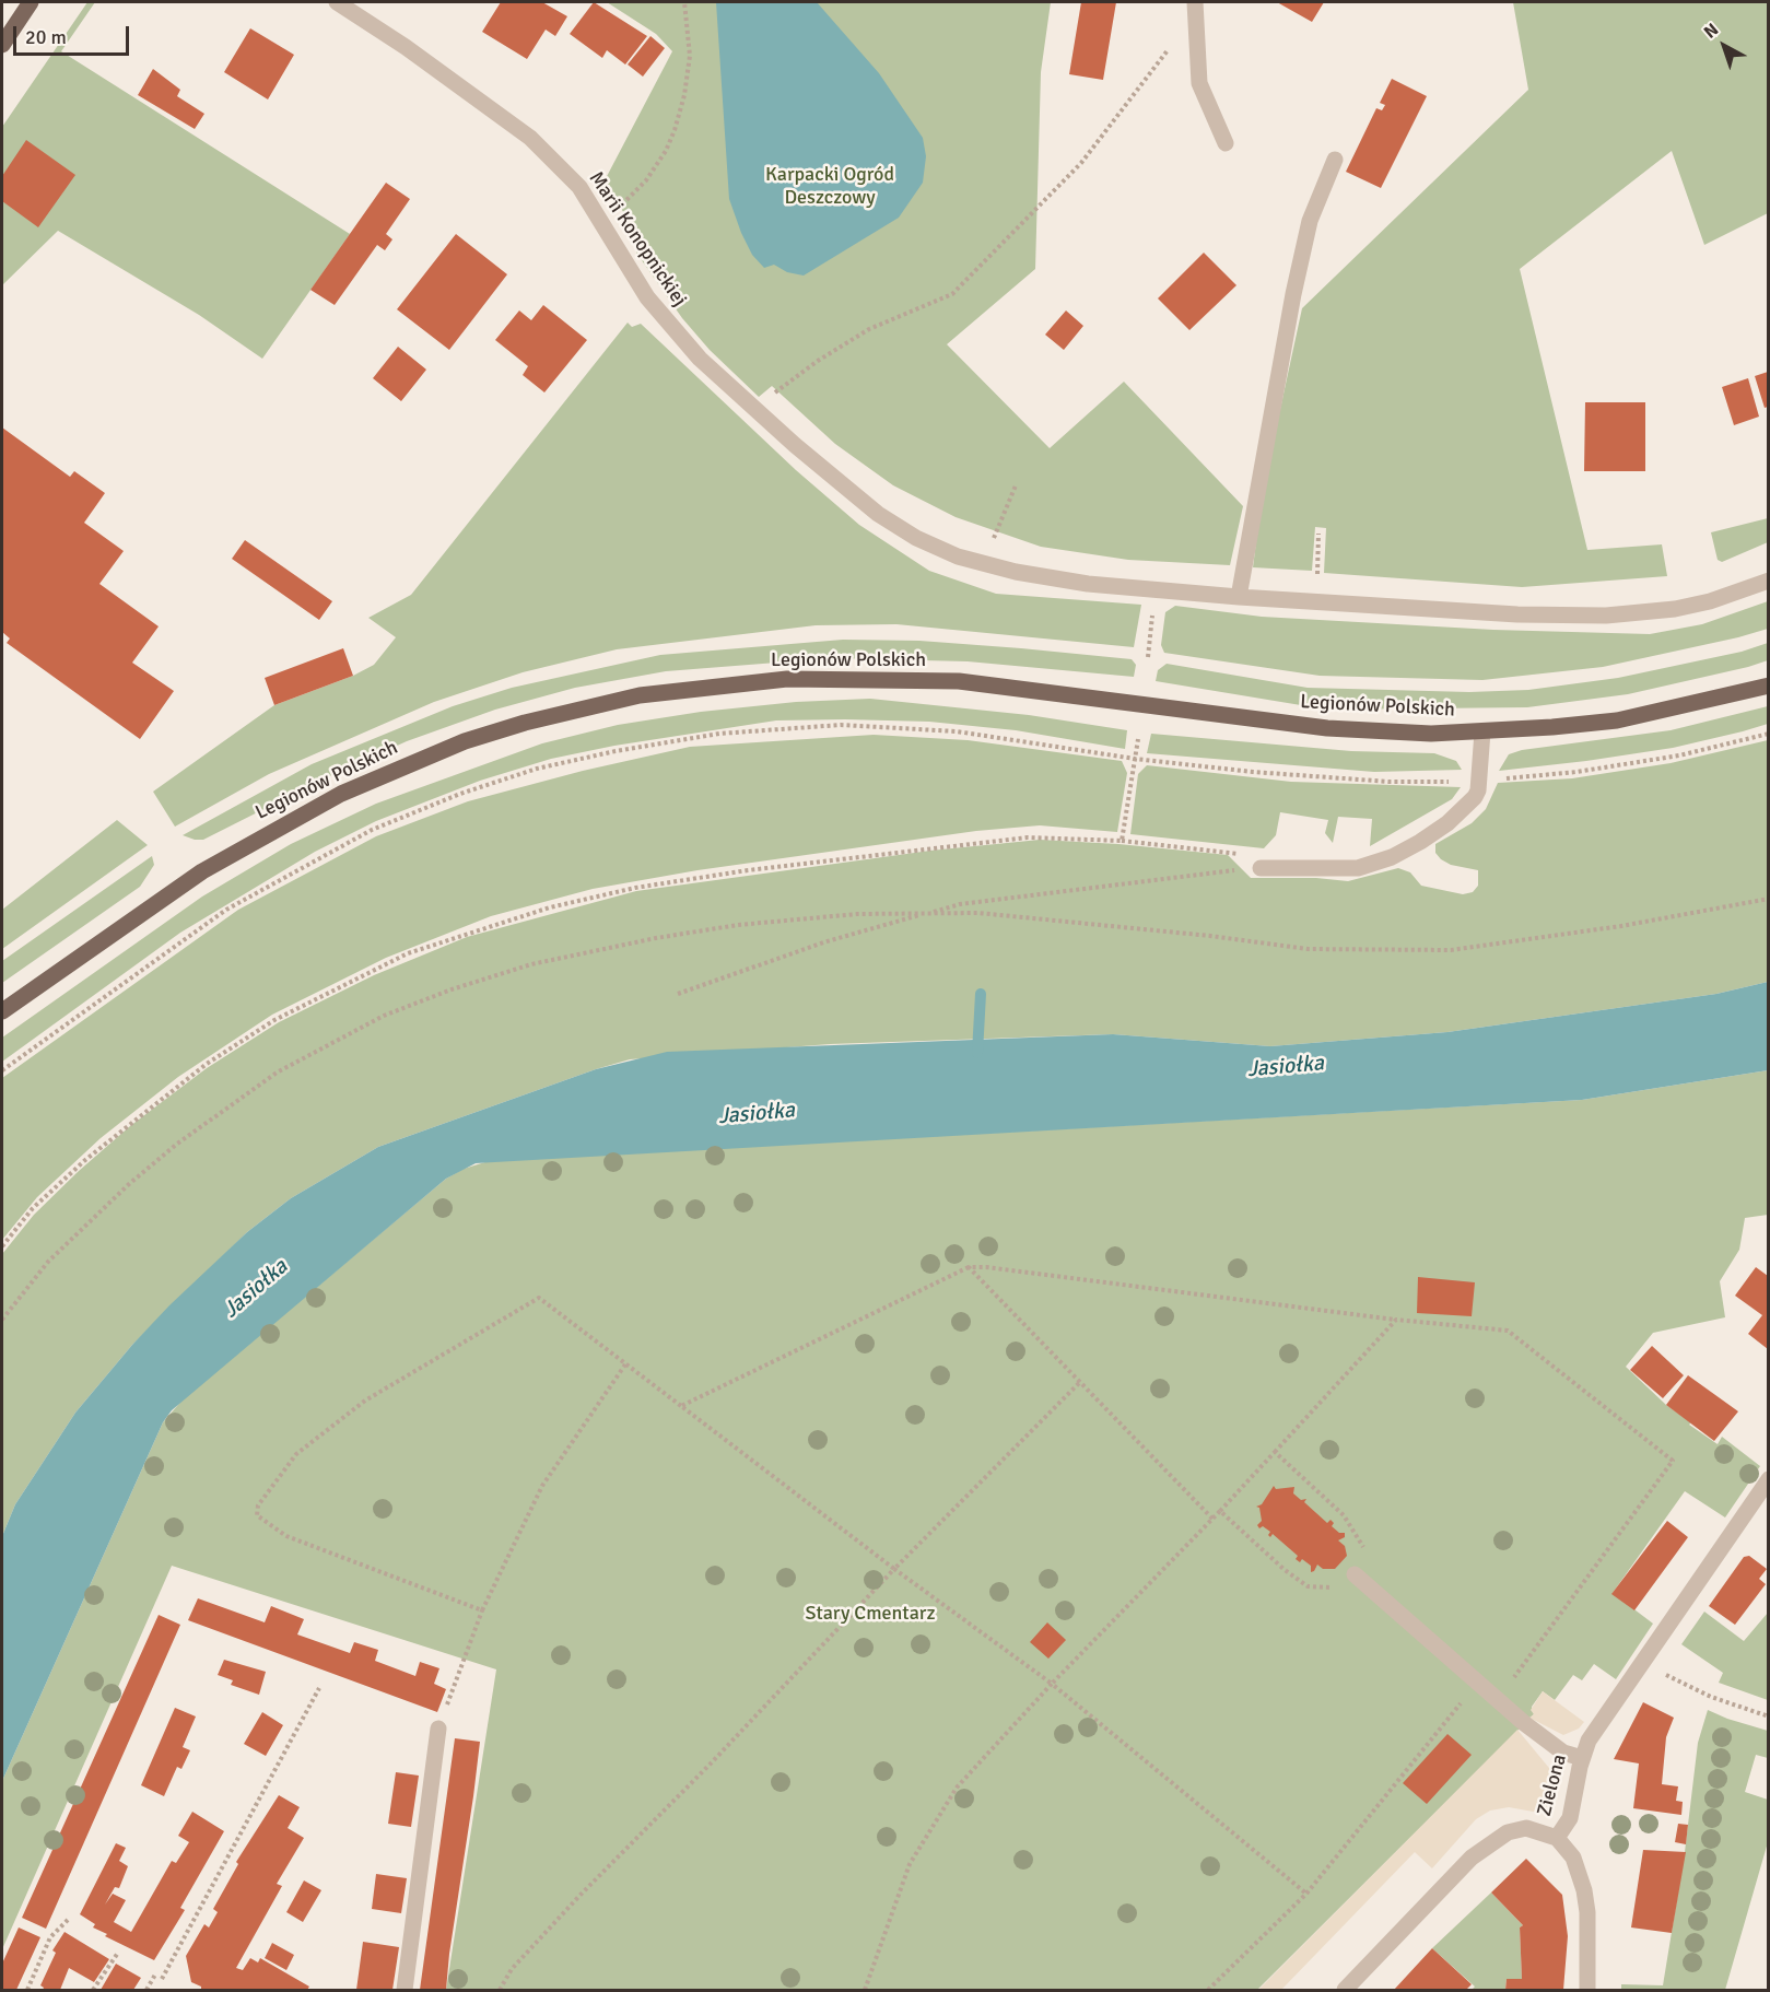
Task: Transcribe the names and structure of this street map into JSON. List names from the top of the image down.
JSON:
{
  "streets": {
    "main road": ["Legionów Polskich"],
    "street": ["Marii Konopnickiej", "Zielona"]
  },
  "water": ["Jasiołka"],
  "parks": ["Karpacki Ogród Deszczowy", "Stary Cmentarz"],
  "scale_bar": "20 m",
  "north": "top left"
}
